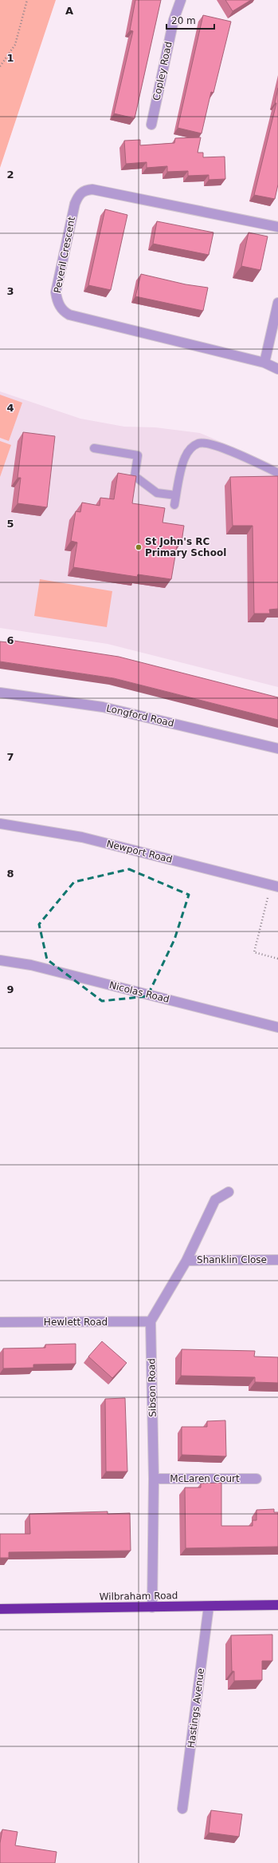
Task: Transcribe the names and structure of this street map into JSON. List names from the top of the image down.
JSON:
{
  "streets": {
    "highway": ["Wilbraham Road"],
    "street": [
      "Copley Road",
      "Peveril Crescent",
      "Longford Road",
      "Newport Road",
      "Nicolas Road",
      "Shanklin Close",
      "Hewlett Road",
      "Sibson Road",
      "McLaren Court",
      "Hastings Avenue"
    ]
  },
  "crossings": [
    ["Hewlett Road", "Sibson Road"],
    ["Sibson Road", "McLaren Court"],
    ["Sibson Road", "Wilbraham Road"],
    ["Wilbraham Road", "Hastings Avenue"]
  ],
  "places": ["St John's RC Primary School"],
  "scale_bar": "20 m",
  "grid": {
    "columns": ["A"],
    "rows": [
      "1",
      "2",
      "3",
      "4",
      "5",
      "6",
      "7",
      "8",
      "9"
    ]
  }
}
